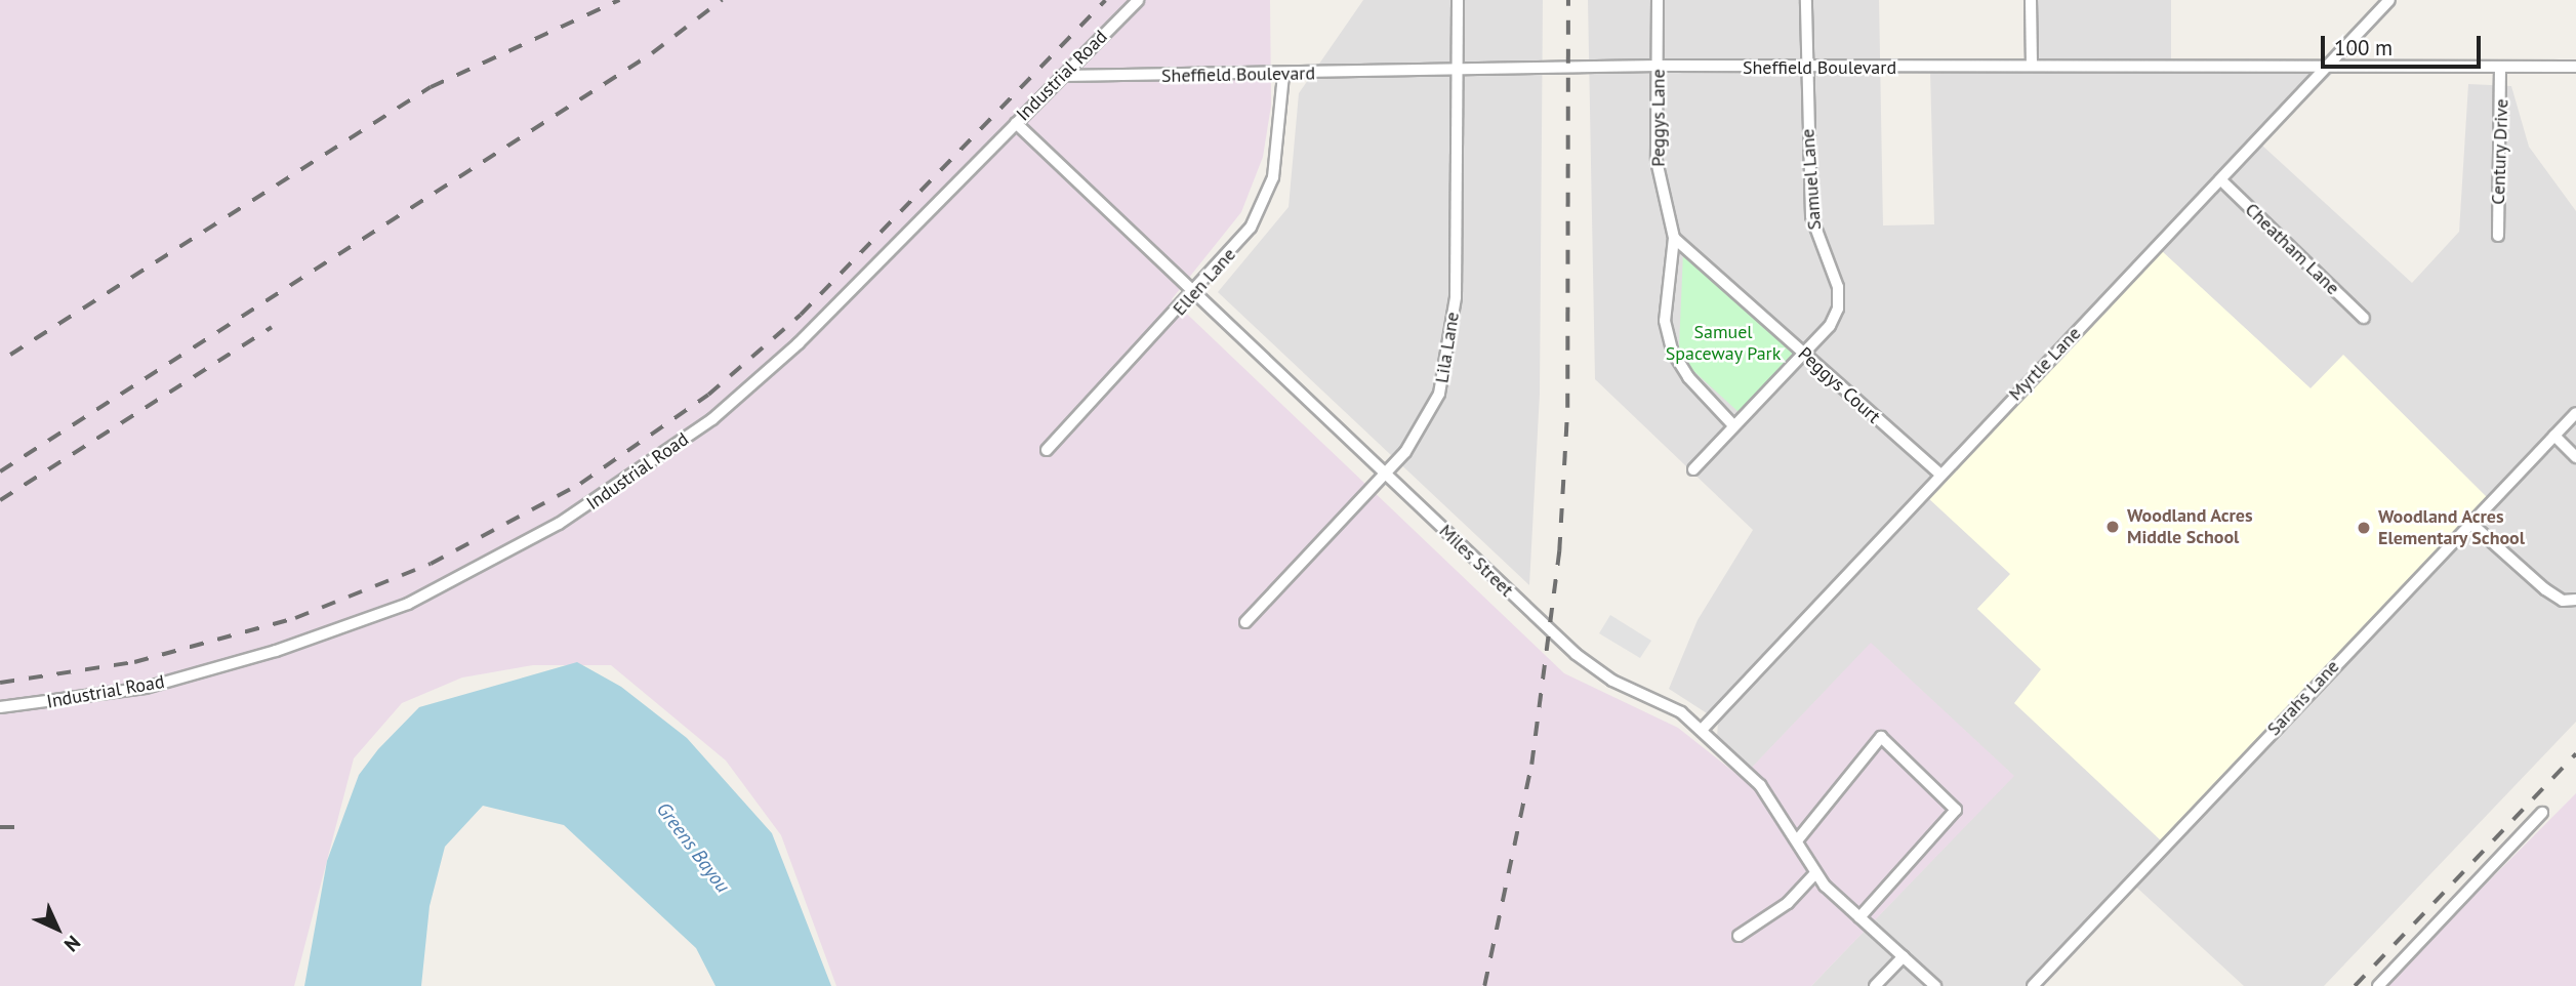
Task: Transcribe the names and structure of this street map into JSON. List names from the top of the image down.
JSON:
{
  "streets": {
    "street": [
      "Sheffield Boulevard",
      "Industrial Road",
      "Peggys Lane",
      "Century Drive",
      "Samuel Lane",
      "Cheatham Lane",
      "Ellen Lane",
      "Lila Lane",
      "Myrtle Lane",
      "Peggys Court",
      "Miles Street",
      "Sarahs Lane"
    ]
  },
  "crossings": [
    ["Sheffield Boulevard", "Industrial Road"],
    ["Sheffield Boulevard", "Peggys Lane"],
    ["Sheffield Boulevard", "Century Drive"],
    ["Sheffield Boulevard", "Samuel Lane"],
    ["Sheffield Boulevard", "Ellen Lane"],
    ["Sheffield Boulevard", "Lila Lane"],
    ["Sheffield Boulevard", "Myrtle Lane"],
    ["Industrial Road", "Miles Street"],
    ["Peggys Lane", "Samuel Lane"],
    ["Peggys Lane", "Peggys Court"],
    ["Samuel Lane", "Peggys Court"],
    ["Cheatham Lane", "Myrtle Lane"],
    ["Ellen Lane", "Miles Street"],
    ["Lila Lane", "Miles Street"],
    ["Myrtle Lane", "Peggys Court"],
    ["Myrtle Lane", "Miles Street"]
  ],
  "water": ["Greens Bayou"],
  "parks": ["Samuel Spaceway Park"],
  "places": ["Woodland Acres Middle School", "Woodland Acres Elementary School"],
  "scale_bar": "100 m",
  "north": "bottom right"
}
